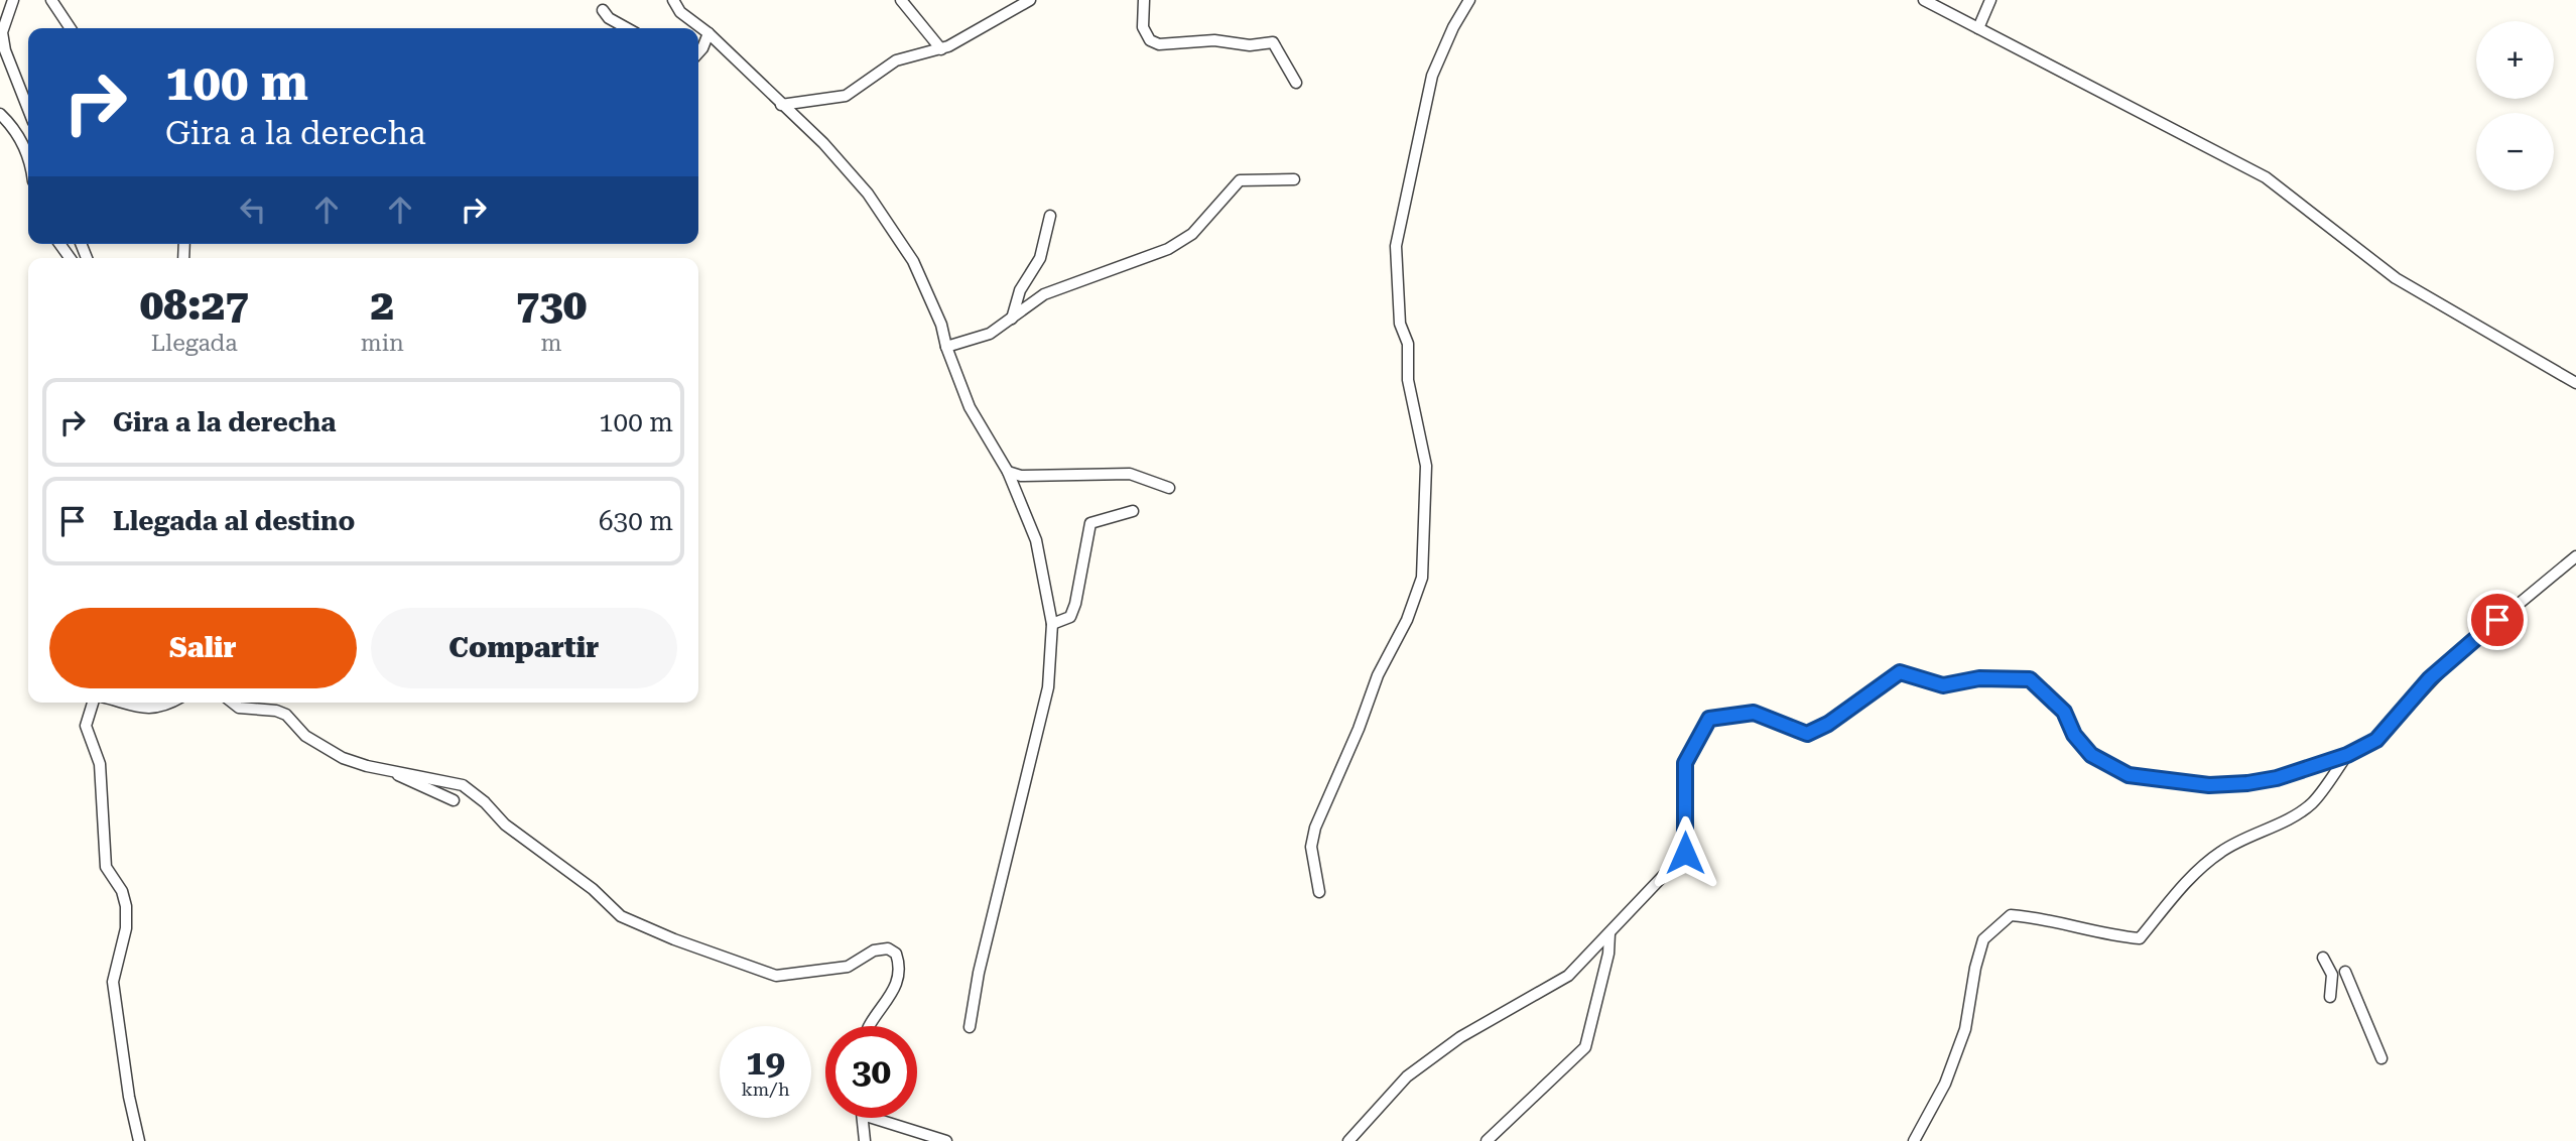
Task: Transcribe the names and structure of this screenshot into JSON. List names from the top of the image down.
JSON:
{
  "page": {
    "map_buttons": ["+", "−"],
    "turn": ["100 m", "Gira a la derecha"],
    "eta": [
      "08:27",
      "Llegada",
      "2",
      "min",
      "730",
      "m"
    ],
    "list": [
      {
        "name": "Gira a la derecha",
        "value": "100 m"
      },
      {
        "name": "Llegada al destino",
        "value": "630 m"
      }
    ],
    "buttons": ["Salir", "Compartir"],
    "speed": "19 km/h",
    "limit": "30"
  }
}
